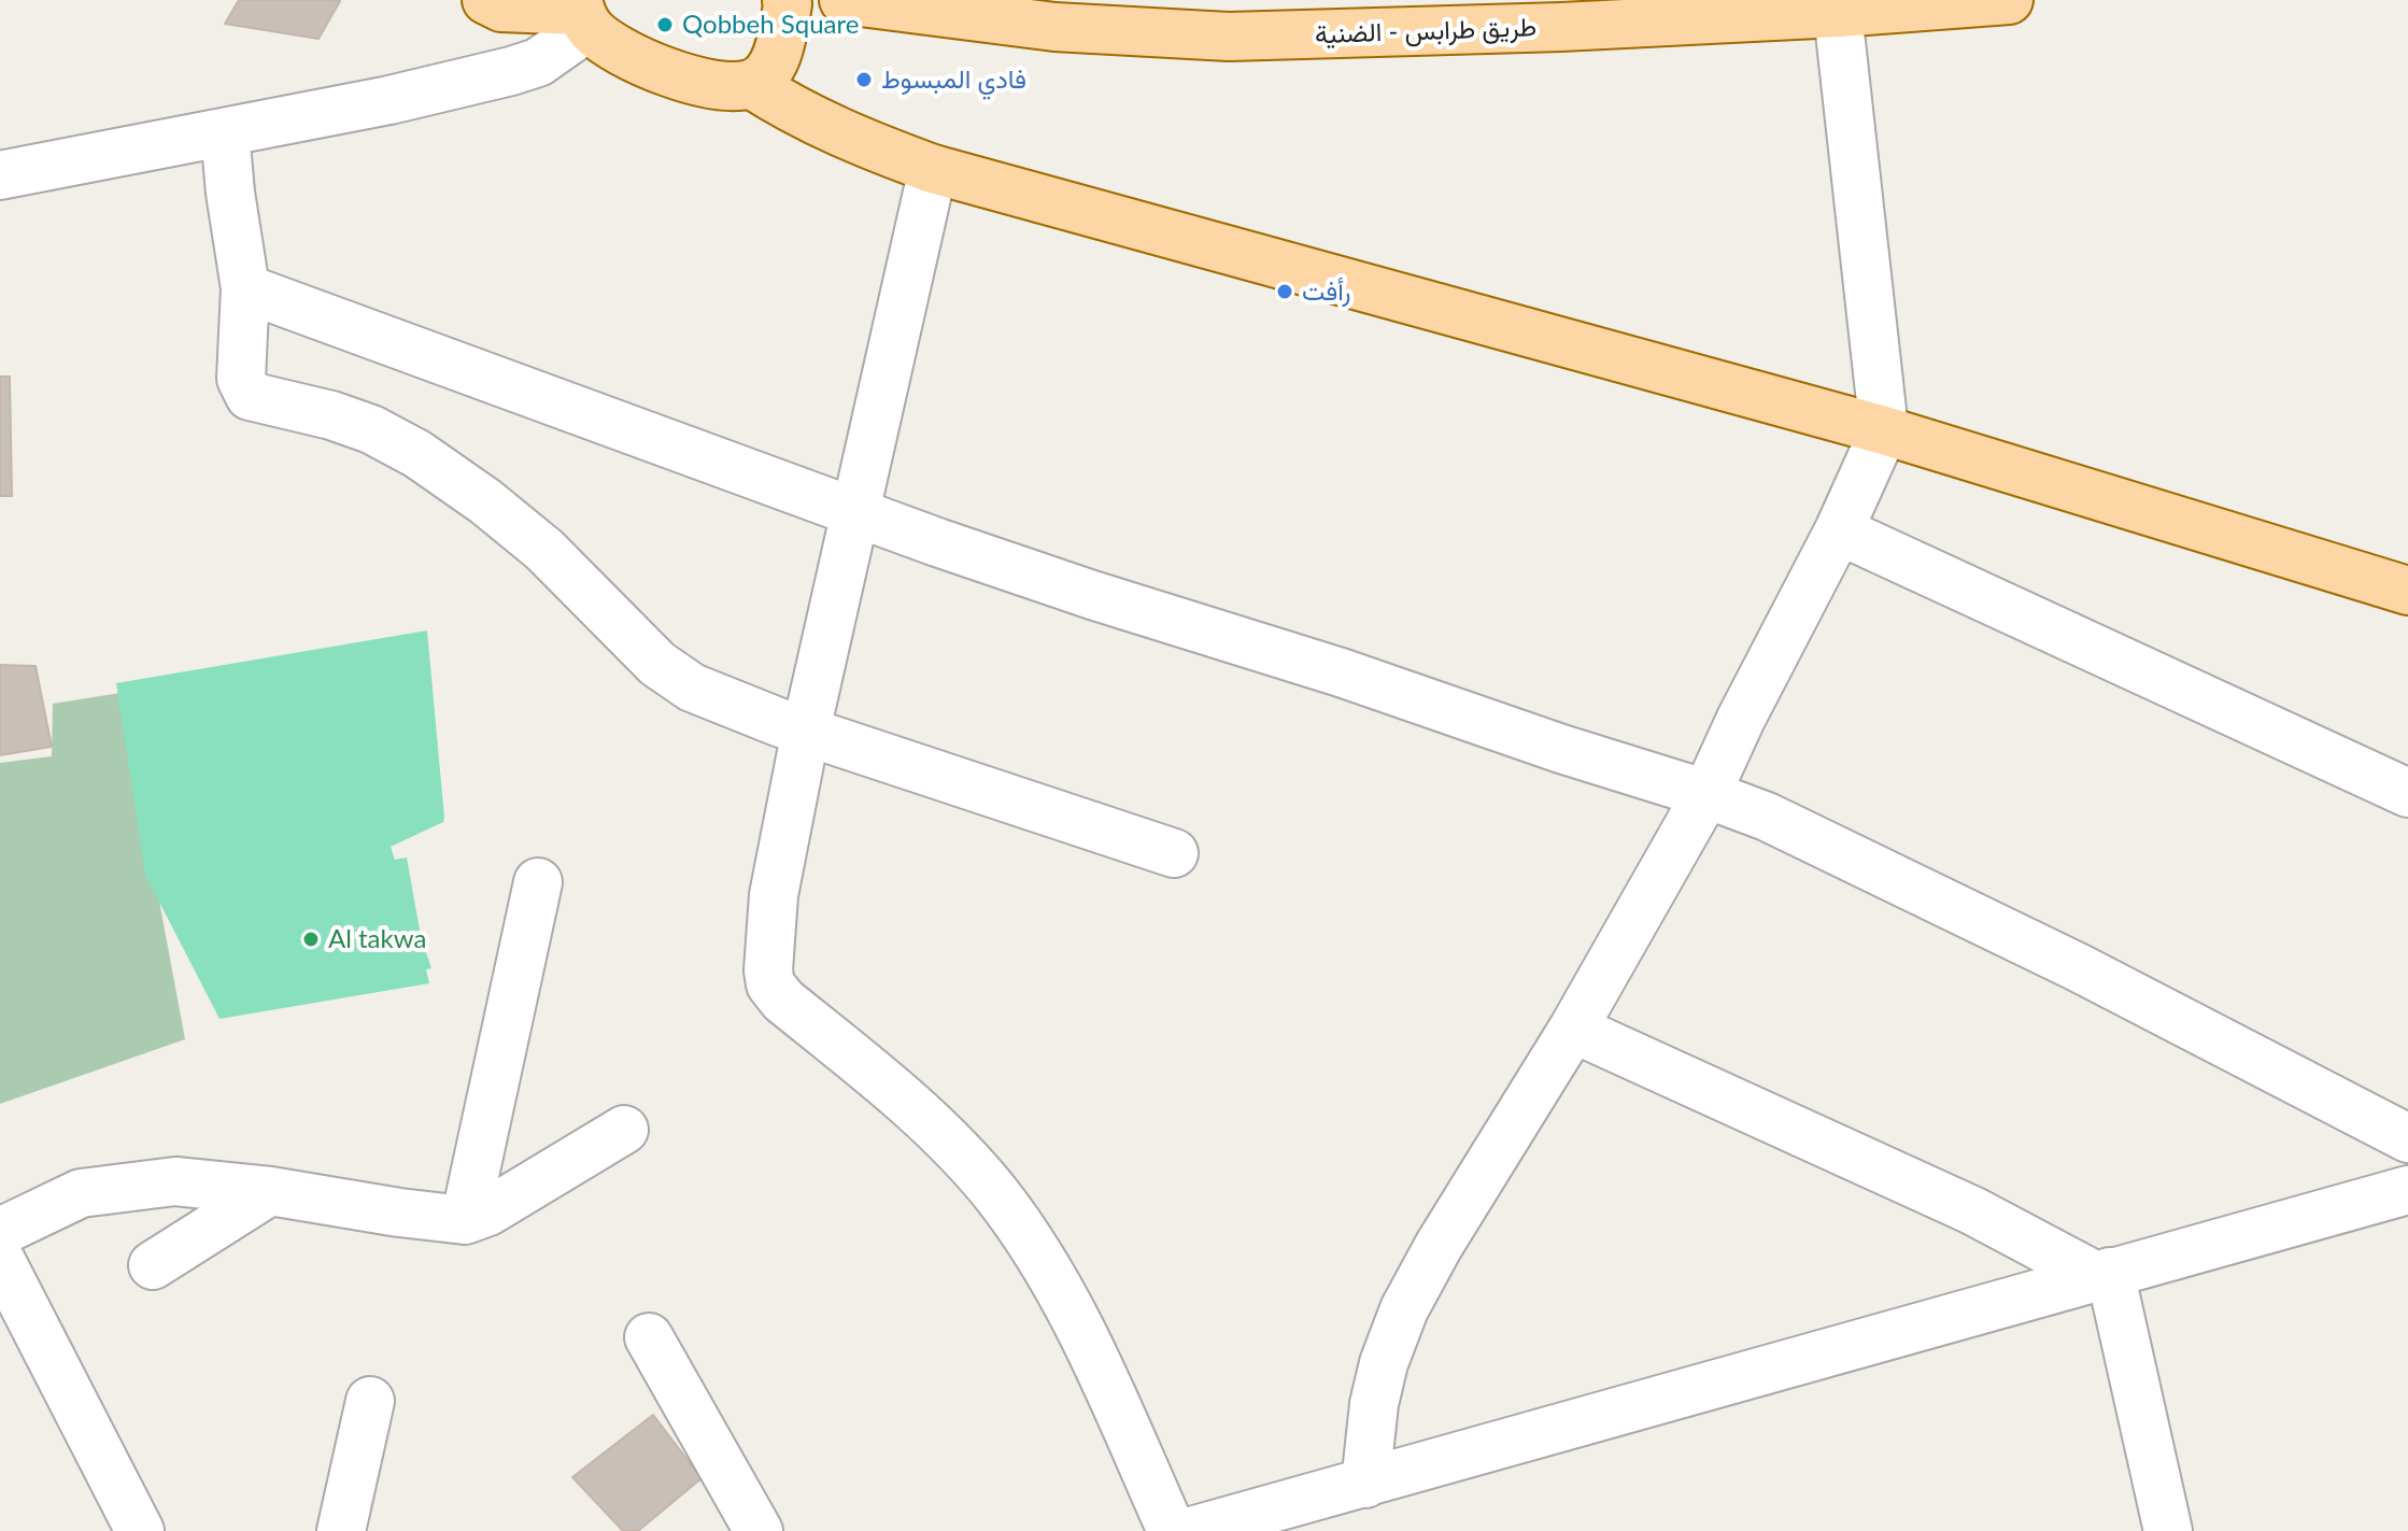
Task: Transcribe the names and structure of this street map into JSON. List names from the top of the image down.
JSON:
{
  "streets": {
    "main road": ["طريق طرابس - الضنية"]
  },
  "places": [
    "Qobbeh Square",
    "فادي المبسوط",
    "رأفت",
    "Al takwa"
  ]
}
